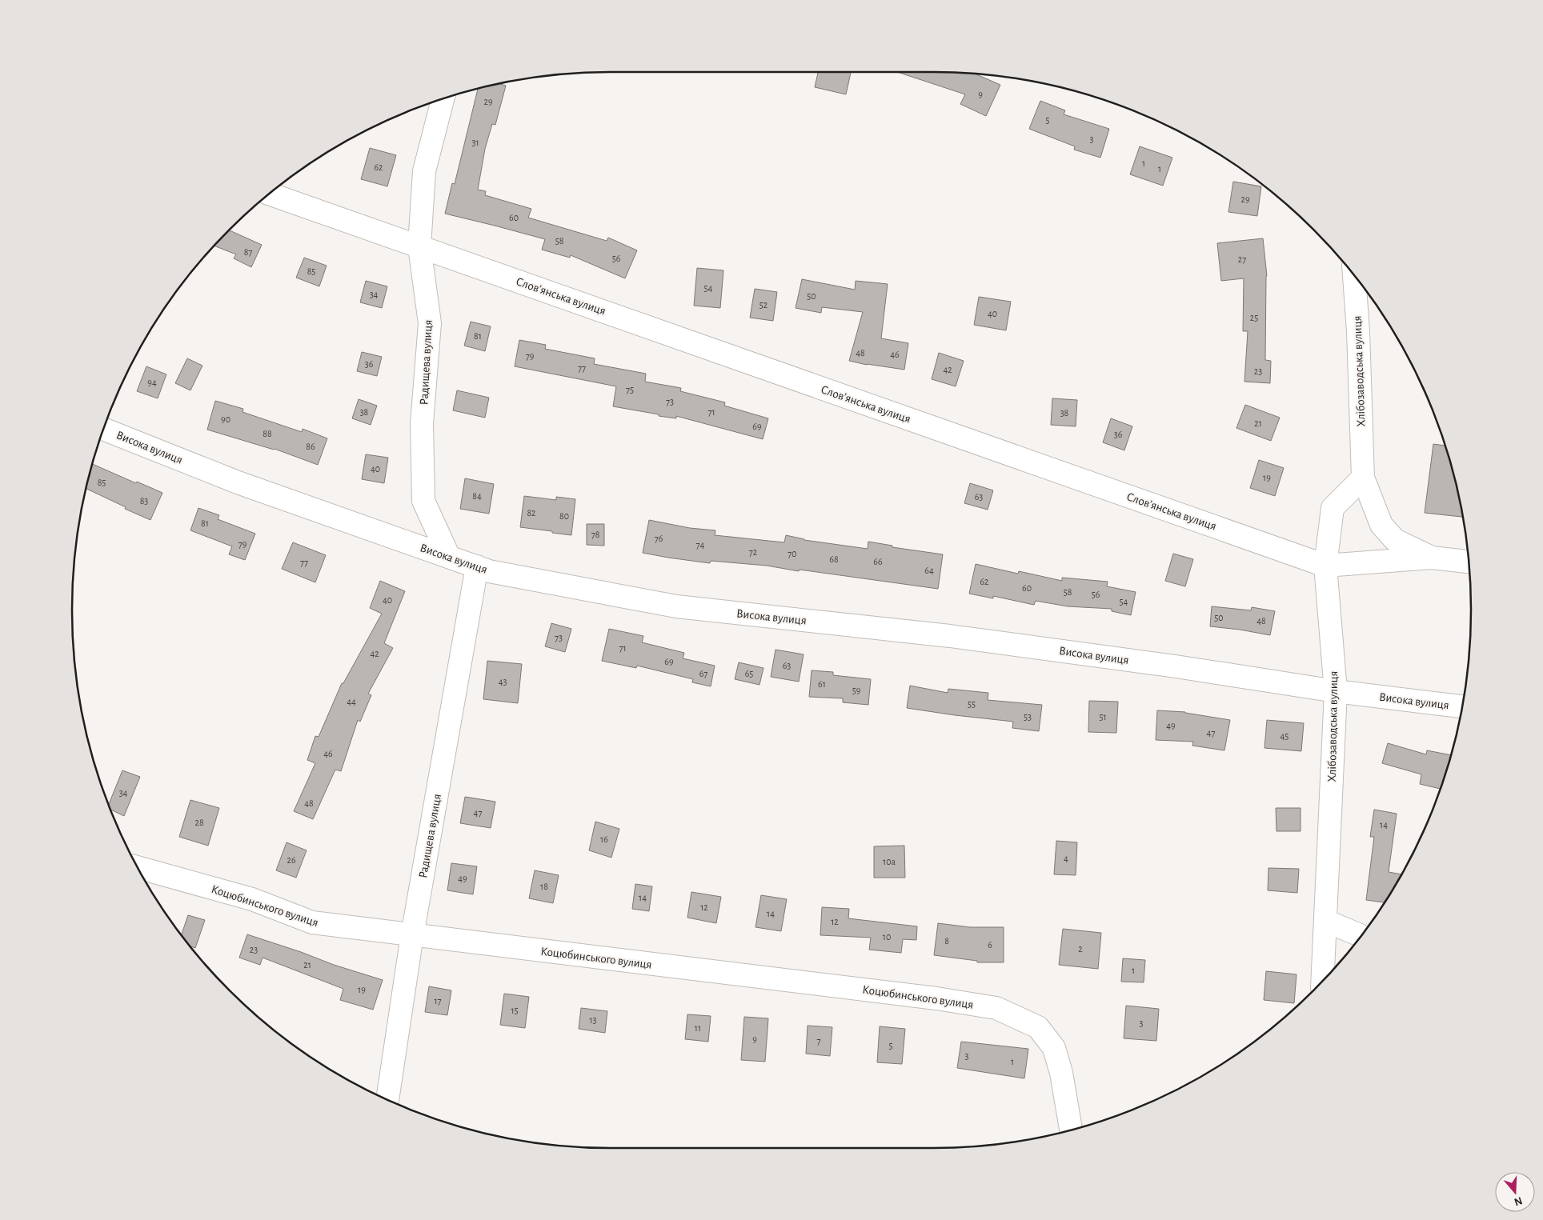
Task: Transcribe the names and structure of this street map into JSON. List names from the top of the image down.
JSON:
{
  "streets": {
    "street": [
      "Слов’янська вулиця",
      "Радищева вулиця",
      "Хлібозаводська вулиця",
      "Висока вулиця",
      "Коцюбинського вулиця"
    ]
  },
  "crossings": [
    ["Слов’янська вулиця", "Радищева вулиця"],
    ["Слов’янська вулиця", "Хлібозаводська вулиця"],
    ["Радищева вулиця", "Висока вулиця"],
    ["Радищева вулиця", "Коцюбинського вулиця"],
    ["Хлібозаводська вулиця", "Висока вулиця"]
  ],
  "house_numbers": [
    "9",
    "29",
    "5",
    "3",
    "31",
    "1",
    "62",
    "1",
    "29",
    "60",
    "58",
    "87",
    "56",
    "27",
    "85",
    "54",
    "34",
    "50",
    "52",
    "40",
    "25",
    "81",
    "48",
    "46",
    "79",
    "36",
    "77",
    "42",
    "23",
    "94",
    "75",
    "73",
    "38",
    "71",
    "38",
    "90",
    "21",
    "69",
    "88",
    "36",
    "86",
    "40",
    "19",
    "85",
    "84",
    "63",
    "83",
    "82",
    "80",
    "81",
    "78",
    "76",
    "79",
    "74",
    "72",
    "70",
    "68",
    "66",
    "77",
    "64",
    "62",
    "60",
    "58",
    "56",
    "40",
    "54",
    "50",
    "48",
    "73",
    "71",
    "42",
    "69",
    "63",
    "67",
    "65",
    "43",
    "61",
    "59",
    "44",
    "55",
    "53",
    "51",
    "49",
    "47",
    "45",
    "46",
    "34",
    "48",
    "47",
    "28",
    "14",
    "16",
    "4",
    "26",
    "10а",
    "49",
    "18",
    "14",
    "12",
    "14",
    "12",
    "10",
    "8",
    "6",
    "2",
    "23",
    "21",
    "1",
    "19",
    "17",
    "15",
    "13",
    "3",
    "11",
    "9",
    "7",
    "5",
    "3",
    "1"
  ],
  "north": "bottom"
}
